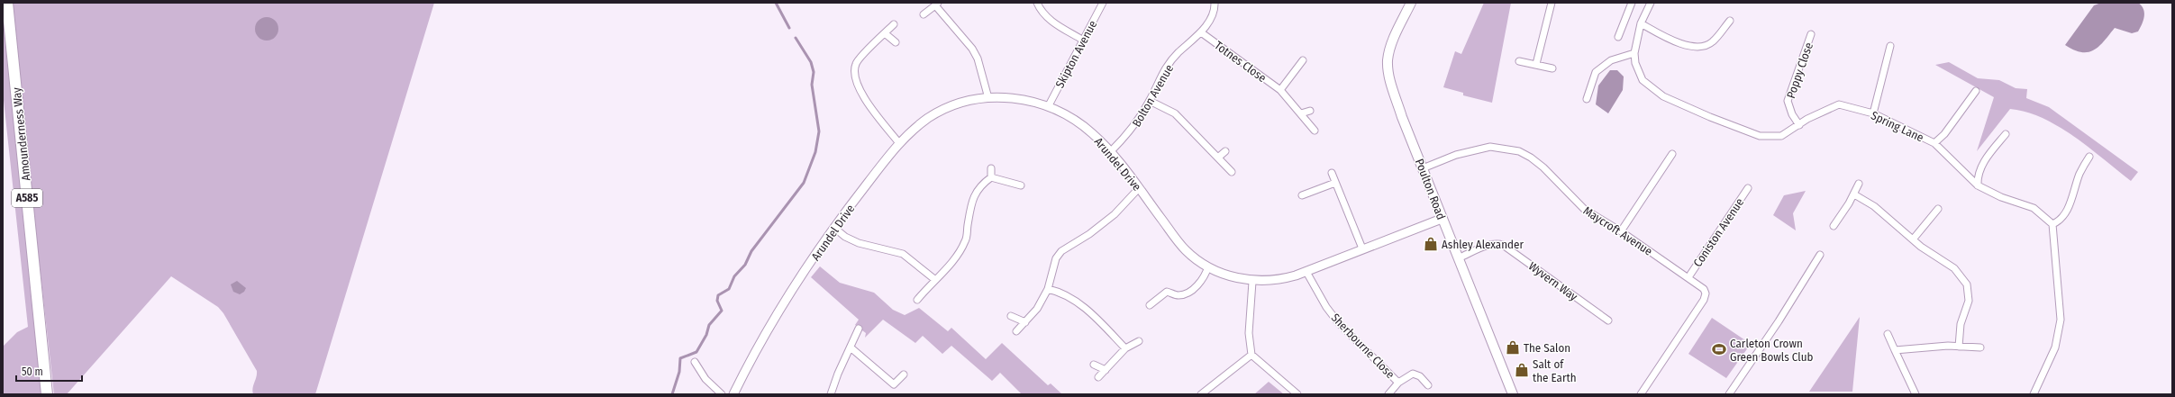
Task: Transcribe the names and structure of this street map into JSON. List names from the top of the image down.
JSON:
{
  "streets": {
    "highway": ["Amounderness Way", "A585"],
    "main road": ["Poulton Road"],
    "street": [
      "Skipton Avenue",
      "Totnes Close",
      "Poppy Close",
      "Bolton Avenue",
      "Spring Lane",
      "Arundel Drive",
      "Maycroft Avenue",
      "Coniston Avenue",
      "Wyvern Way",
      "Sherbourne Close"
    ]
  },
  "crossings": [
    ["Skipton Avenue", "Arundel Drive"],
    ["Totnes Close", "Bolton Avenue"],
    ["Poppy Close", "Spring Lane"],
    ["Bolton Avenue", "Arundel Drive"],
    ["Arundel Drive", "Poulton Road"],
    ["Arundel Drive", "Sherbourne Close"],
    ["Poulton Road", "Maycroft Avenue"],
    ["Poulton Road", "Wyvern Way"],
    ["Maycroft Avenue", "Coniston Avenue"]
  ],
  "places": {
    "shop": ["Ashley Alexander", "The Salon", "Salt of the Earth"],
    "sports": ["Carleton Crown Green Bowls Club"]
  },
  "scale_bar": "50 m"
}
